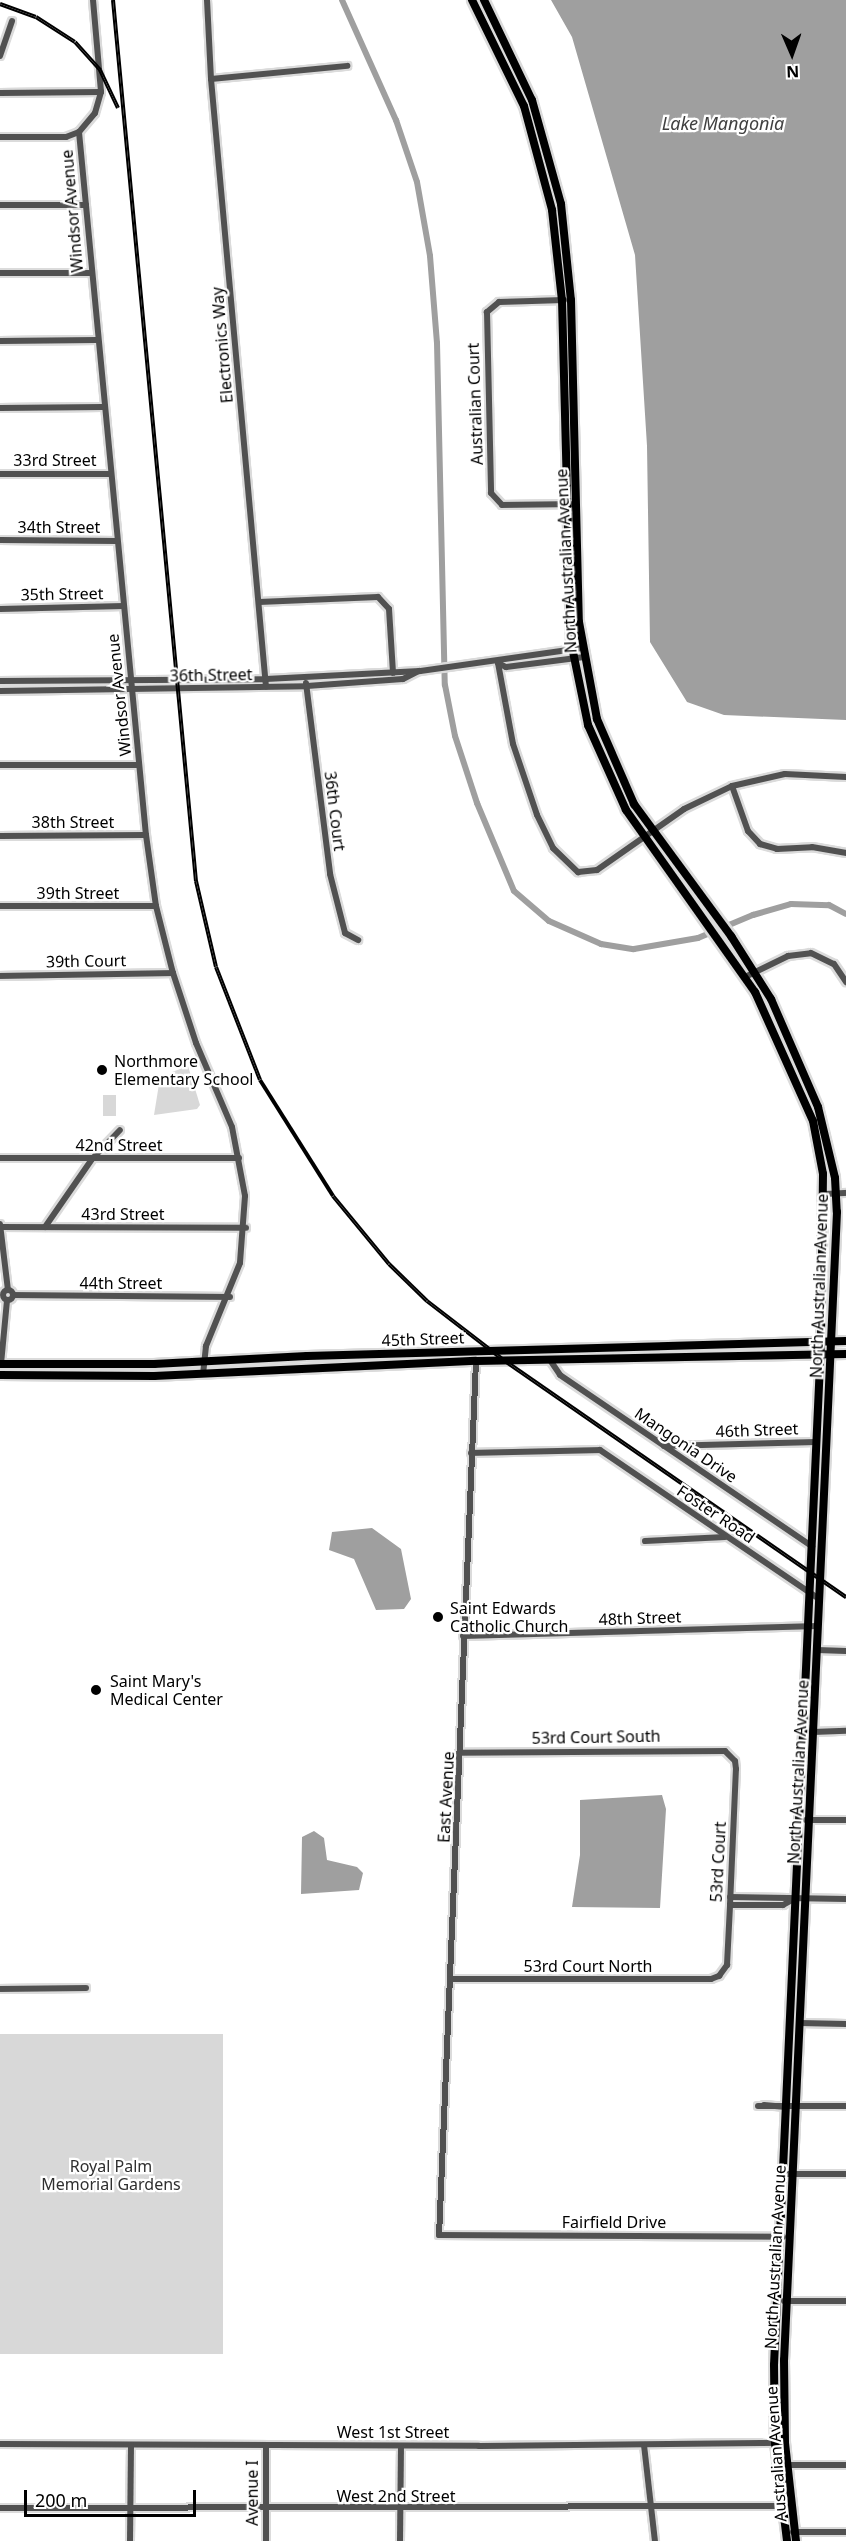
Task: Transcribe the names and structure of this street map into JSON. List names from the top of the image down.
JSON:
{
  "streets": {
    "main road": ["North Australian Avenue", "45th Street", "Australian Avenue"],
    "street": [
      "Windsor Avenue",
      "Electronics Way",
      "Australian Court",
      "33rd Street",
      "34th Street",
      "35th Street",
      "36th Street",
      "36th Court",
      "38th Street",
      "39th Street",
      "39th Court",
      "42nd Street",
      "43rd Street",
      "44th Street",
      "46th Street",
      "Mangonia Drive",
      "Foster Road",
      "48th Street",
      "53rd Court South",
      "East Avenue",
      "53rd Court",
      "53rd Court North",
      "Fairfield Drive",
      "West 1st Street",
      "Avenue I",
      "West 2nd Street"
    ]
  },
  "crossings": [
    ["Windsor Avenue", "33rd Street"],
    ["Windsor Avenue", "34th Street"],
    ["Windsor Avenue", "35th Street"],
    ["Windsor Avenue", "36th Street"],
    ["Windsor Avenue", "38th Street"],
    ["Windsor Avenue", "39th Street"],
    ["Windsor Avenue", "39th Court"],
    ["Windsor Avenue", "42nd Street"],
    ["Windsor Avenue", "43rd Street"],
    ["Windsor Avenue", "44th Street"],
    ["Windsor Avenue", "45th Street"],
    ["Electronics Way", "36th Street"],
    ["Australian Court", "North Australian Avenue"],
    ["North Australian Avenue", "36th Street"],
    ["North Australian Avenue", "45th Street"],
    ["North Australian Avenue", "46th Street"],
    ["North Australian Avenue", "Mangonia Drive"],
    ["North Australian Avenue", "Foster Road"],
    ["North Australian Avenue", "48th Street"],
    ["North Australian Avenue", "Fairfield Drive"],
    ["North Australian Avenue", "Australian Avenue"],
    ["36th Street", "36th Court"],
    ["45th Street", "Mangonia Drive"],
    ["45th Street", "East Avenue"],
    ["46th Street", "Mangonia Drive"],
    ["Foster Road", "East Avenue"],
    ["48th Street", "East Avenue"],
    ["53rd Court South", "East Avenue"],
    ["53rd Court South", "53rd Court"],
    ["East Avenue", "53rd Court North"],
    ["East Avenue", "Fairfield Drive"],
    ["53rd Court", "53rd Court North"],
    ["West 1st Street", "Australian Avenue"],
    ["West 1st Street", "Avenue I"],
    ["Australian Avenue", "West 2nd Street"],
    ["Avenue I", "West 2nd Street"]
  ],
  "water": ["Lake Mangonia"],
  "parks": ["Royal Palm Memorial Gardens"],
  "places": ["Northmore Elementary School", "Saint Edwards Catholic Church", "Saint Mary's Medical Center"],
  "scale_bar": "200 m",
  "north": "bottom"
}
